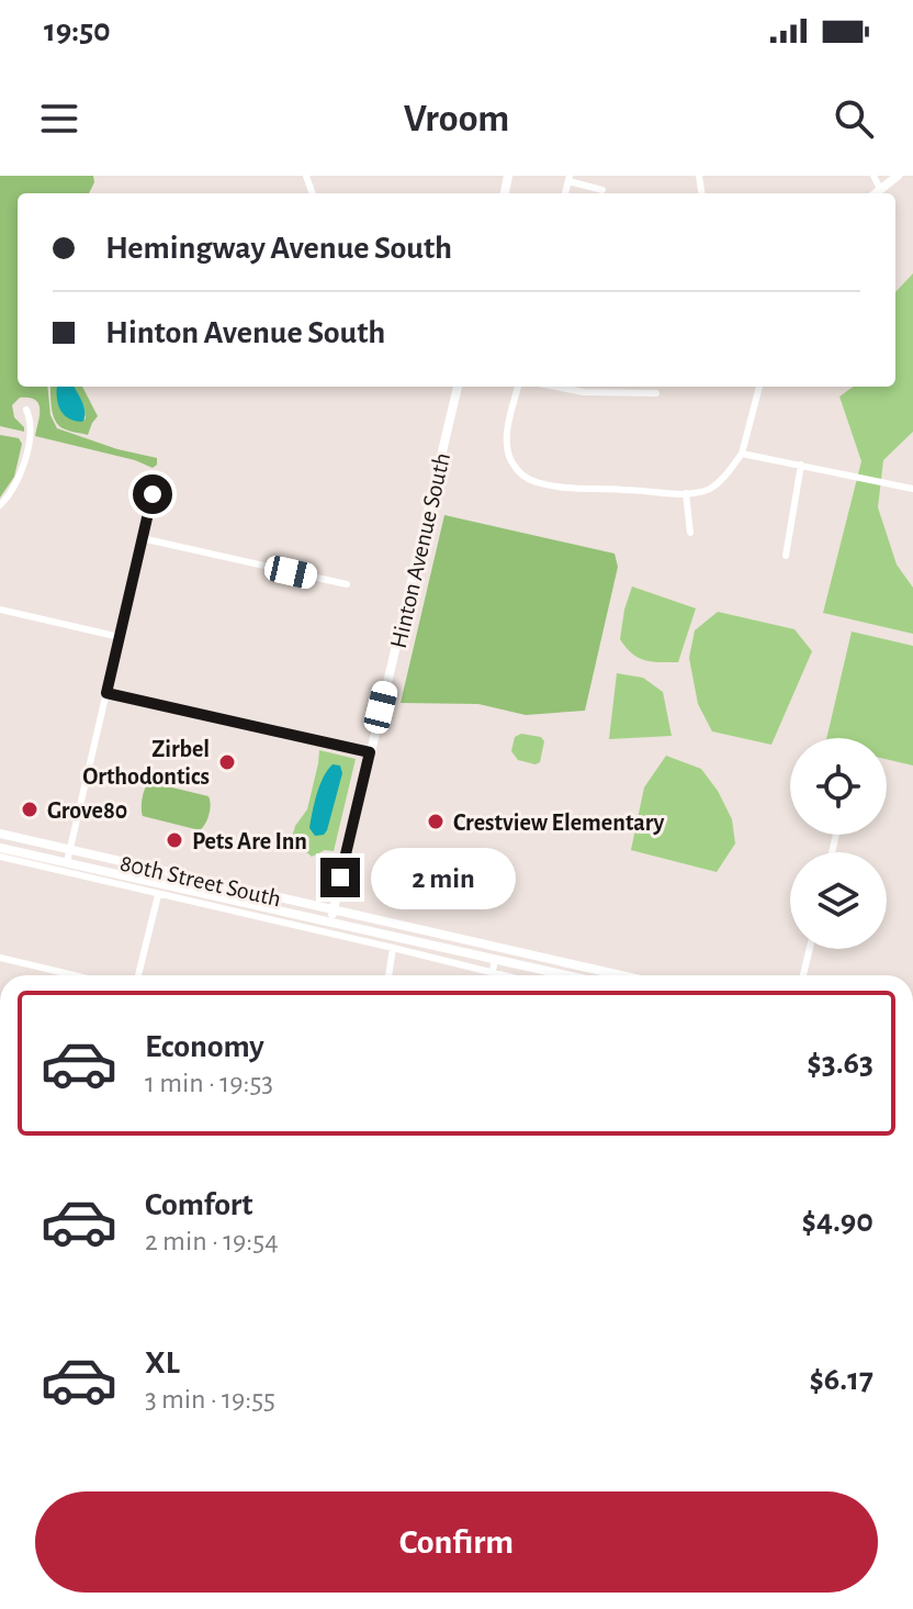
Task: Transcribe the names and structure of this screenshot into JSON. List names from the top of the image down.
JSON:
{
  "streets": {
    "main road": ["Hinton Avenue South", "80th Street South"]
  },
  "crossings": [
    ["Hinton Avenue South", "80th Street South"]
  ],
  "places": [
    "Zirbel Orthodontics",
    "Grove80",
    "Crestview Elementary",
    "Pets Are Inn"
  ],
  "page": {
    "status": "19:50",
    "header": "Vroom",
    "banner": ["Hemingway Avenue South", "Hinton Avenue South"],
    "bubble": "2 min",
    "list": [
      {
        "name": "Economy",
        "note": "1 min · 19:53",
        "value": "$3.63"
      },
      {
        "name": "Comfort",
        "note": "2 min · 19:54",
        "value": "$4.90"
      },
      {
        "name": "XL",
        "note": "3 min · 19:55",
        "value": "$6.17"
      }
    ],
    "buttons": "Confirm"
  }
}
